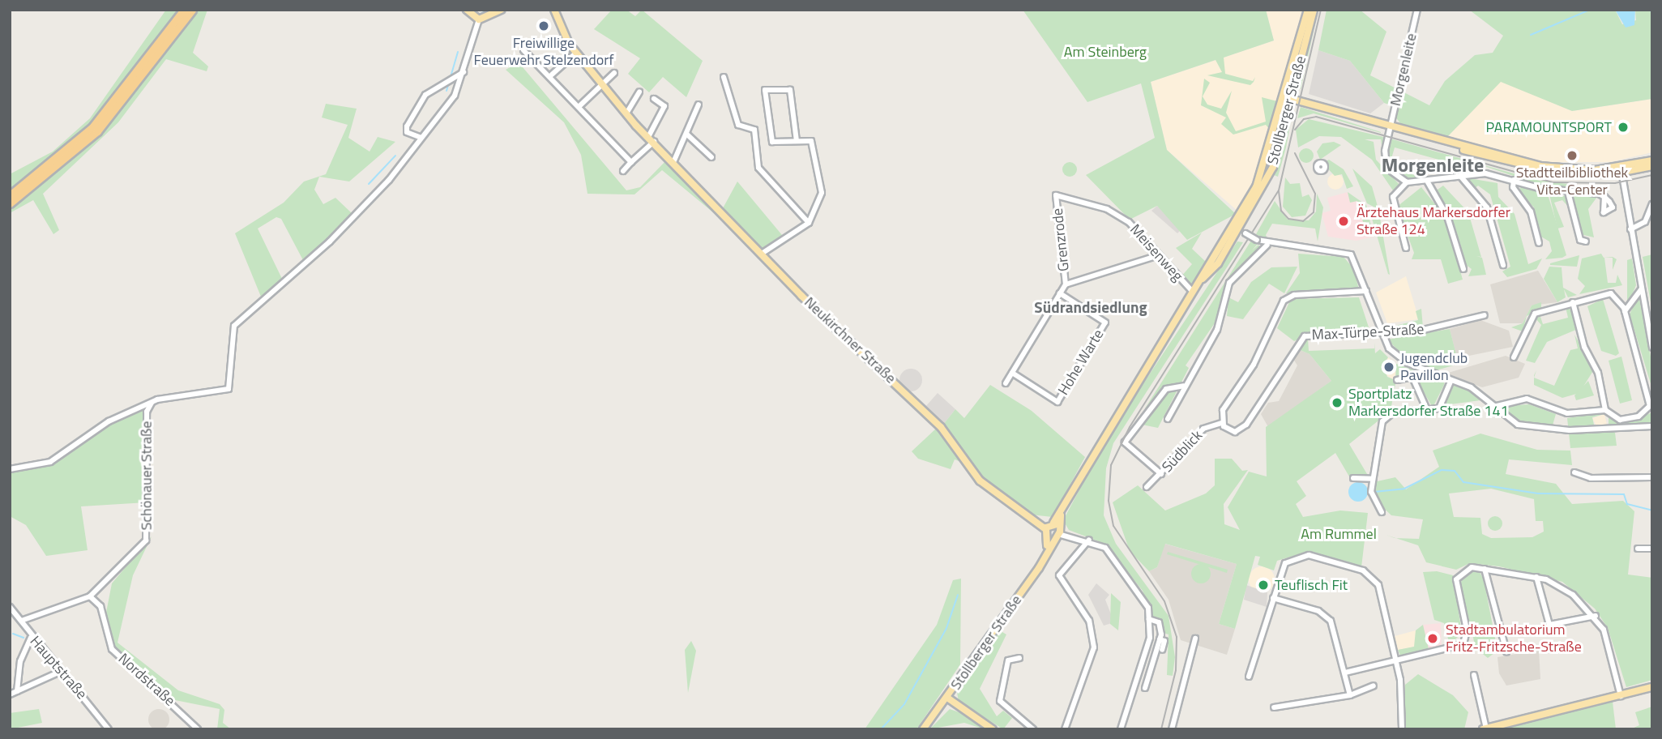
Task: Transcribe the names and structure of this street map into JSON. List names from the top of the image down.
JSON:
{
  "streets": {
    "main road": ["Stollberger Straße", "Neukirchner Straße"],
    "street": [
      "Morgenleite",
      "Grenzrode",
      "Meisenweg",
      "Max-Türpe-Straße",
      "Hohe Warte",
      "Südblick",
      "Schönauer Straße",
      "Hauptstraße",
      "Nordstraße"
    ]
  },
  "crossings": [
    ["Stollberger Straße", "Meisenweg"],
    ["Stollberger Straße", "Neukirchner Straße"],
    ["Grenzrode", "Meisenweg"],
    ["Max-Türpe-Straße", "Südblick"],
    ["Schönauer Straße", "Hauptstraße"],
    ["Schönauer Straße", "Nordstraße"]
  ],
  "districts": ["Morgenleite", "Südrandsiedlung"],
  "parks": ["Am Steinberg", "Am Rummel"],
  "places": [
    "Freiwillige Feuerwehr Stelzendorf",
    "PARAMOUNTSPORT",
    "Stadtteilbibliothek Vita-Center",
    "Ärztehaus Markersdorfer Straße 124",
    "Jugendclub Pavillon",
    "Sportplatz Markersdorfer Straße 141",
    "Teuflisch Fit",
    "Stadtambulatorium Fritz-Fritzsche-Straße"
  ]
}
